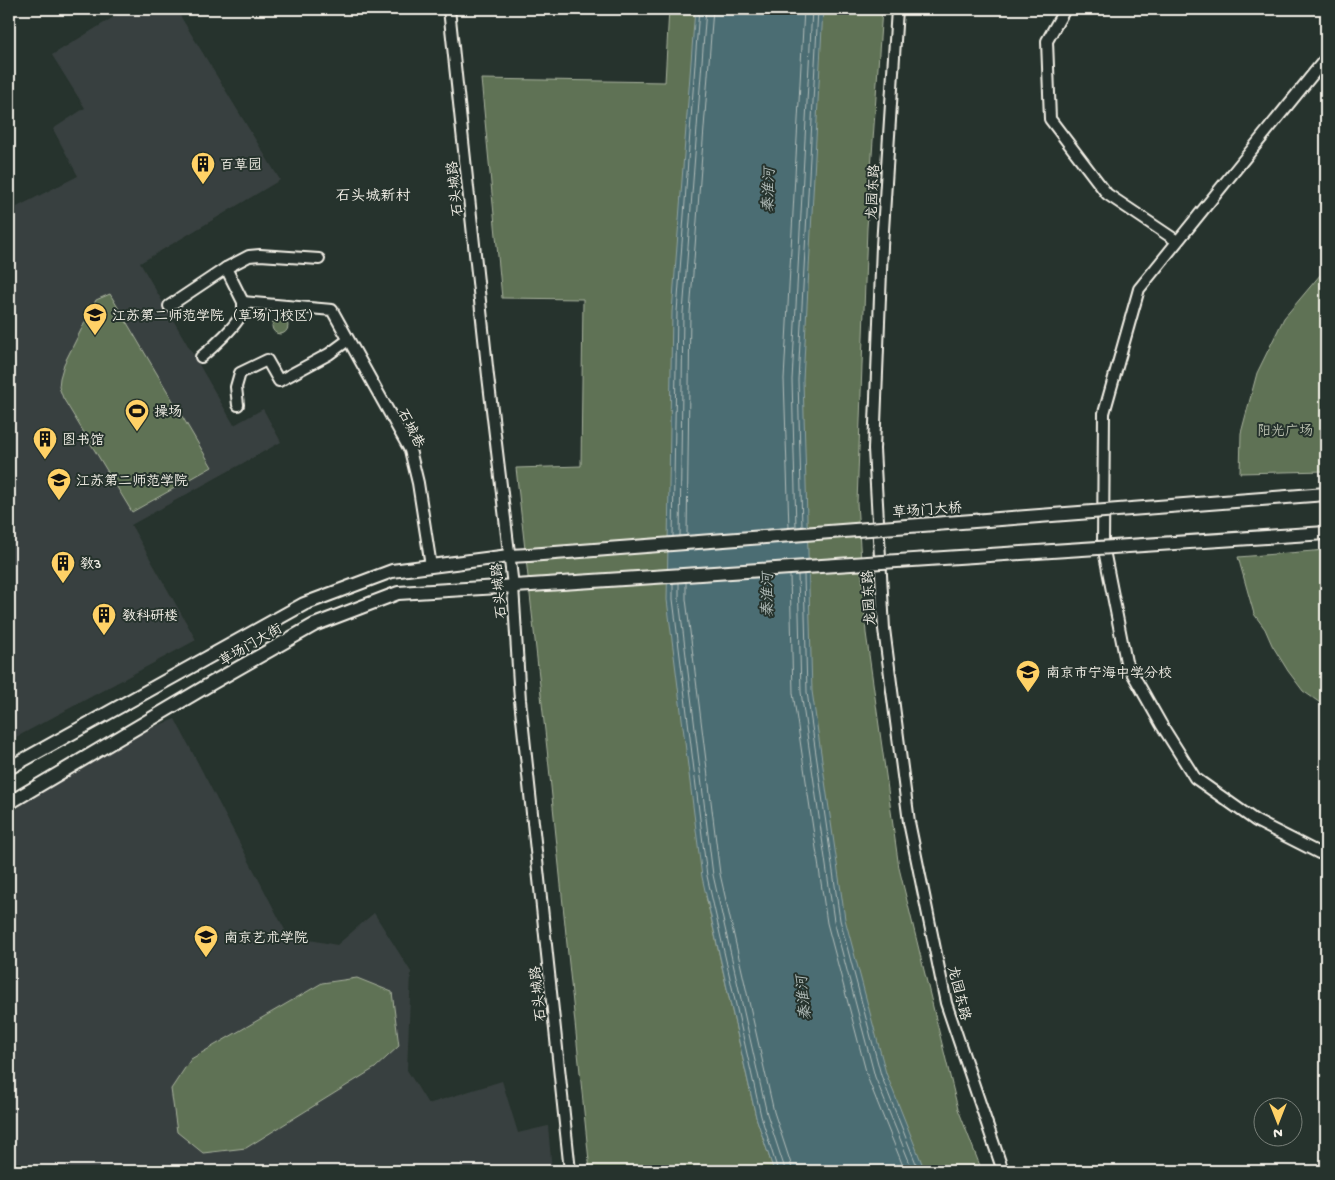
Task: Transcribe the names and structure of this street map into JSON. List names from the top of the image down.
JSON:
{
  "streets": {
    "main road": ["草场门大桥", "草场门大街"],
    "street": ["石头城路", "龙园东路", "石城巷"]
  },
  "crossings": [
    ["石头城路", "草场门大街"],
    ["石城巷", "草场门大街"],
    ["草场门大桥", "草场门大街"]
  ],
  "districts": ["石头城新村"],
  "water": ["秦淮河"],
  "parks": ["阳光广场"],
  "places": {
    "building": [
      "百草园",
      "图书馆",
      "教3",
      "教科研楼"
    ],
    "school or university": [
      "江苏第二师范学院（草场门校区）",
      "江苏第二师范学院",
      "南京市宁海中学分校",
      "南京艺术学院"
    ],
    "sports": ["操场"]
  },
  "north": "bottom"
}
